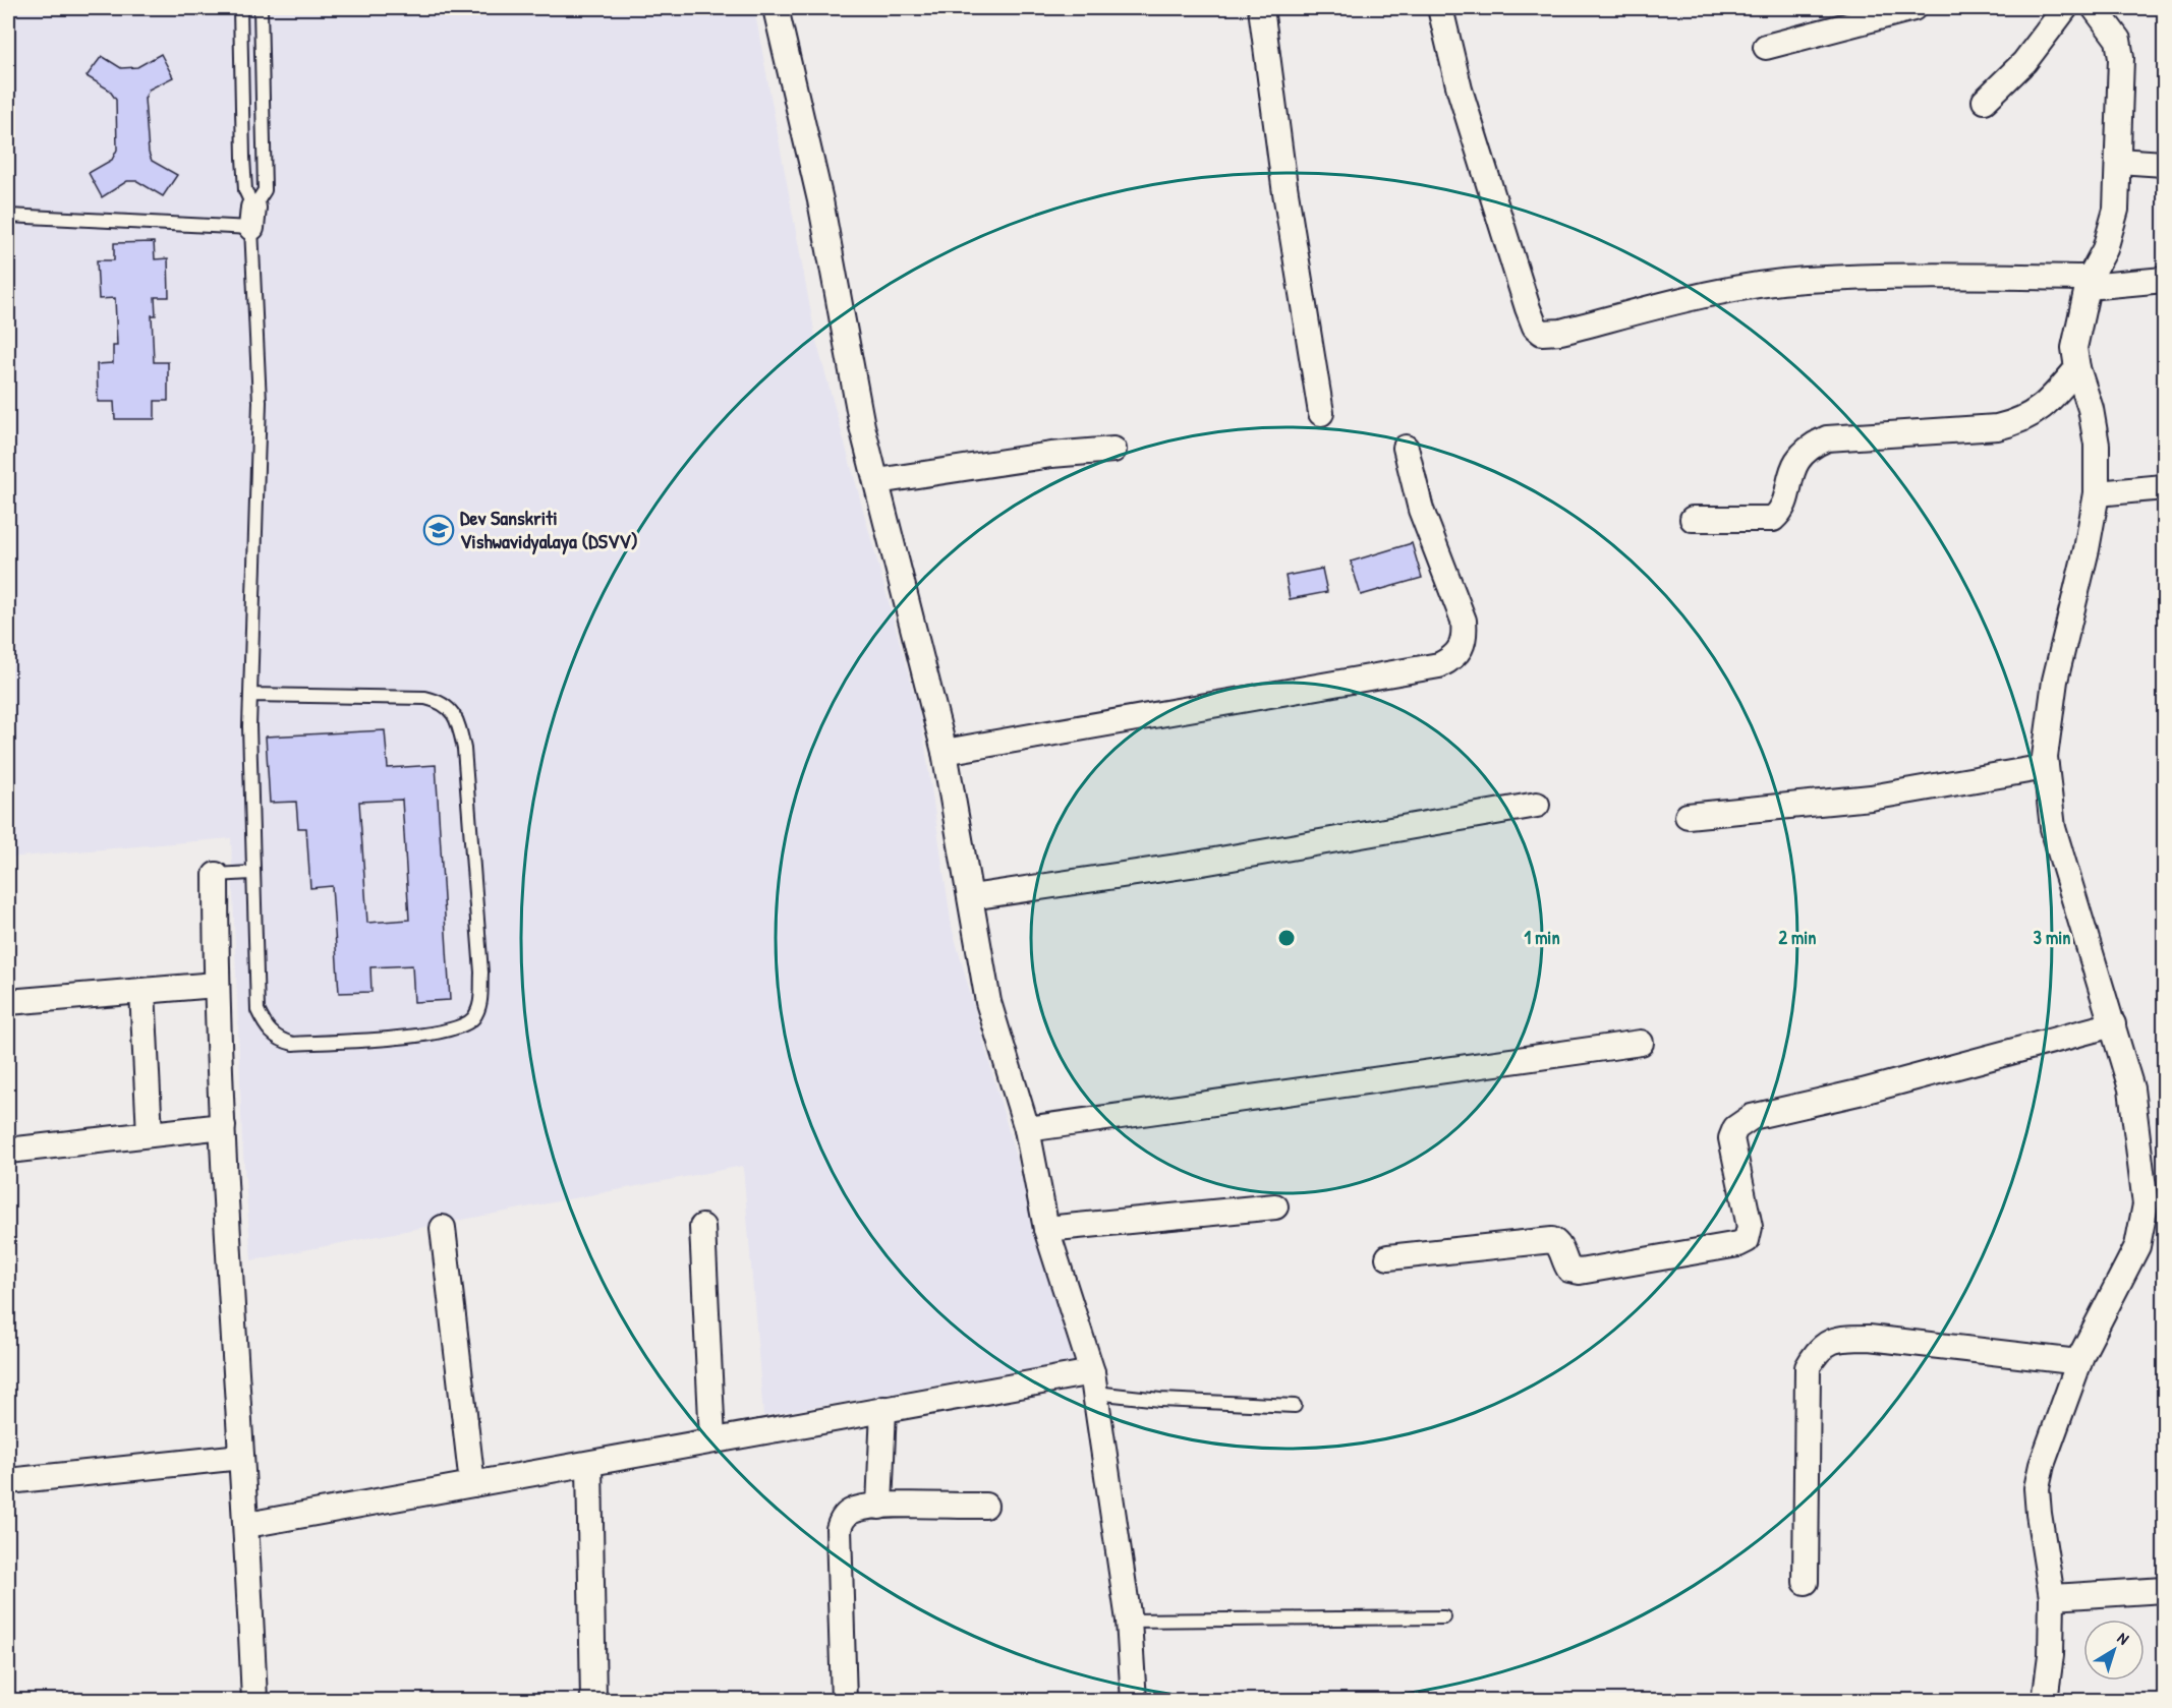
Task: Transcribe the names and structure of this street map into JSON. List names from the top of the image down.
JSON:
{
  "places": {
    "school or university": ["Dev Sanskriti Vishwavidyalaya (DSVV)"]
  },
  "north": "top right",
  "rings": ["1 min", "2 min", "3 min"]
}
